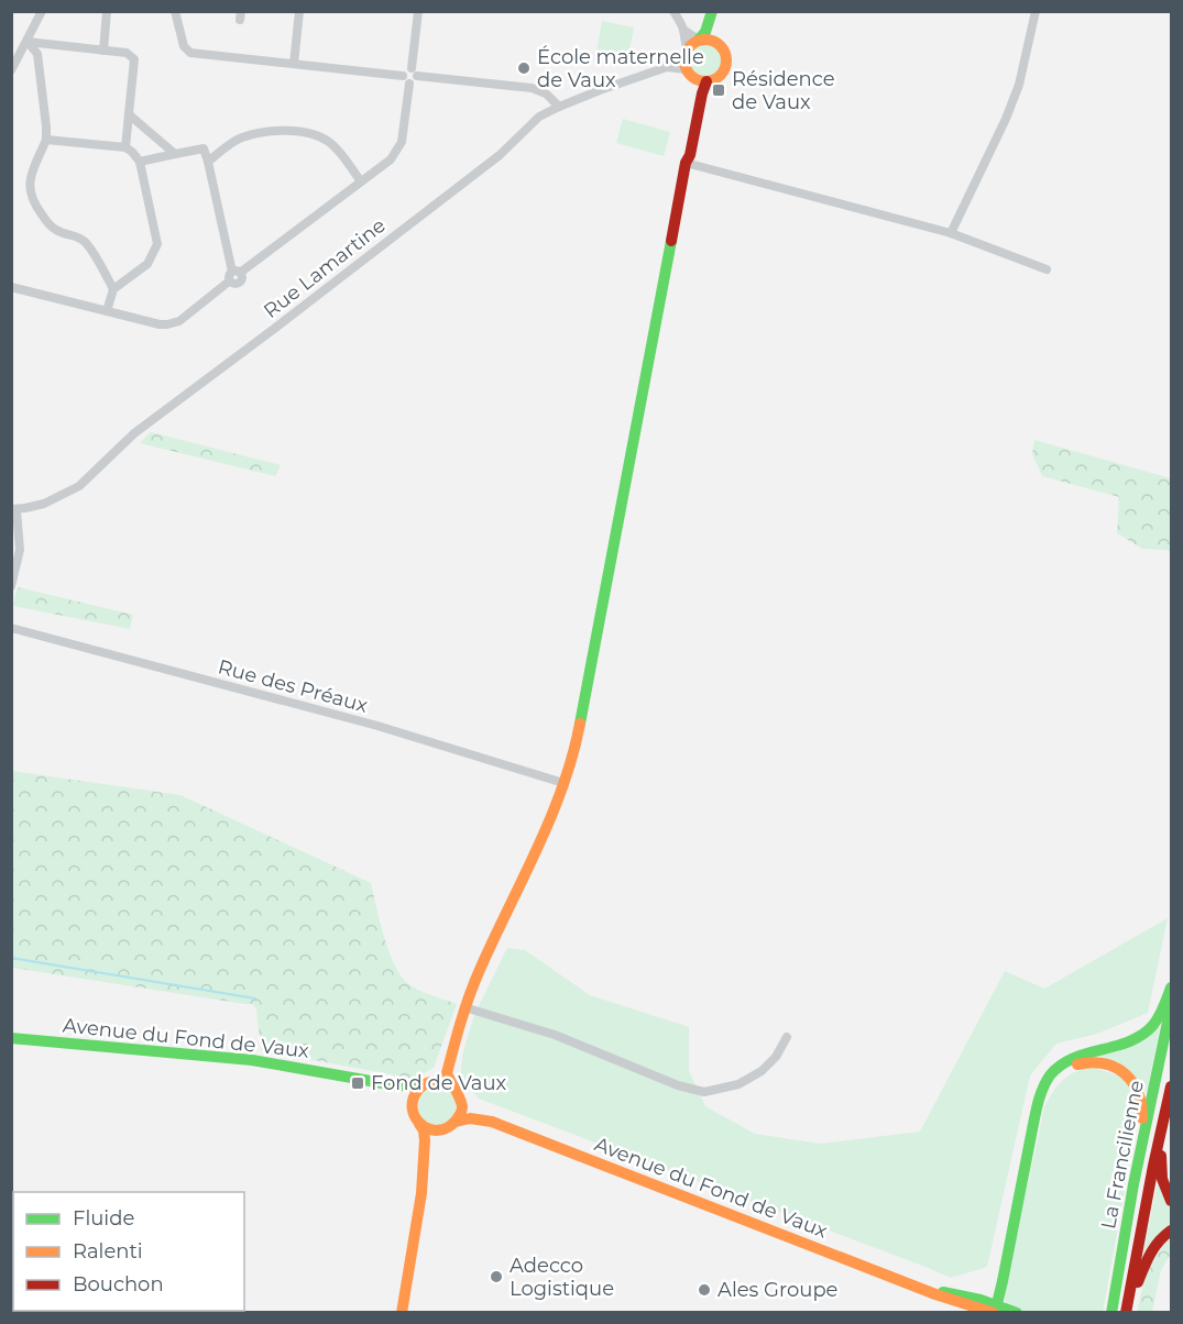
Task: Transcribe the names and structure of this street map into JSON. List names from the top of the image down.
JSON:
{
  "streets": {
    "main road": ["Avenue du Fond de Vaux", "La Francilienne"],
    "street": ["Rue Lamartine", "Rue des Préaux"]
  },
  "places": {
    "other": ["École maternelle de Vaux", "Adecco Logistique", "Ales Groupe"],
    "transit": ["Résidence de Vaux", "Fond de Vaux"]
  },
  "legend": ["Fluide", "Ralenti", "Bouchon"]
}
